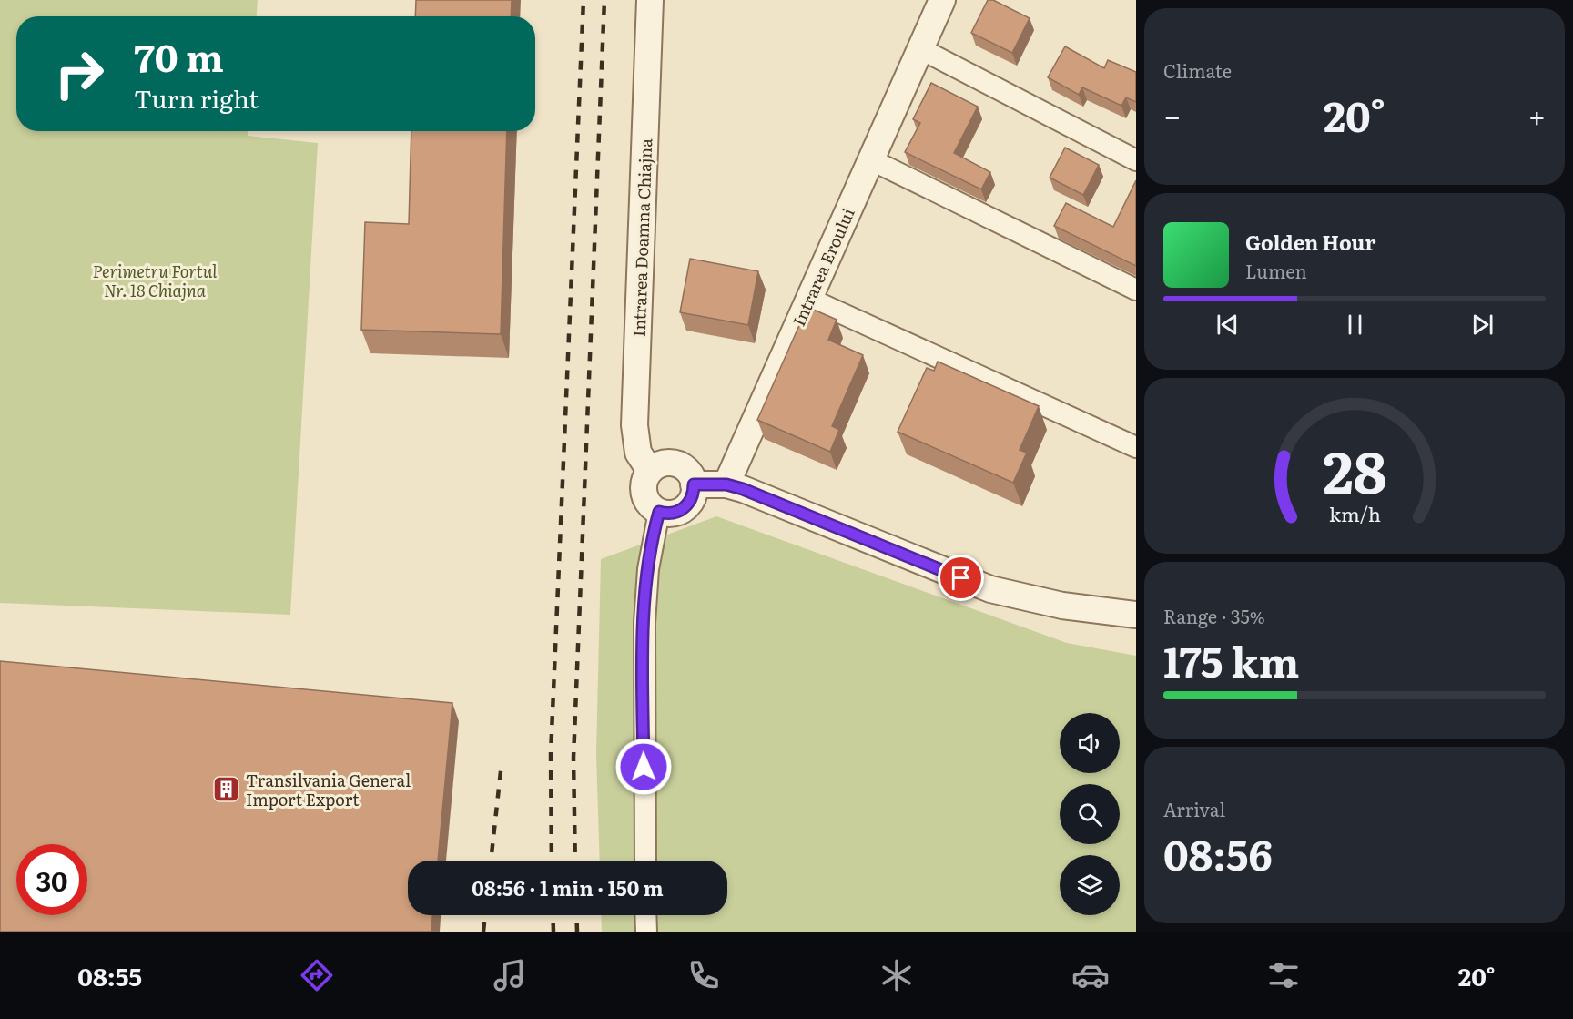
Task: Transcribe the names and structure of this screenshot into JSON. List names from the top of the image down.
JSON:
{
  "streets": {
    "street": ["Intrarea Doamna Chiajna", "Intrarea Eroului"]
  },
  "parks": ["Perimetru Fortul Nr. 18 Chiajna"],
  "places": {
    "building": ["Transilvania General Import Export"]
  },
  "page": {
    "tile": [
      "Climate",
      ["Range · 35%", "175 km"],
      ["Arrival", "08:56"]
    ],
    "turn": ["70 m", "Turn right"],
    "heat": ["−", "20°", "+"],
    "song": ["Golden Hour", "Lumen"],
    "limit": "30",
    "trip": "08:56 · 1 min · 150 m",
    "tabs": ["08:55", "20°"],
    "gauge": ["28", "km/h"]
  }
}
